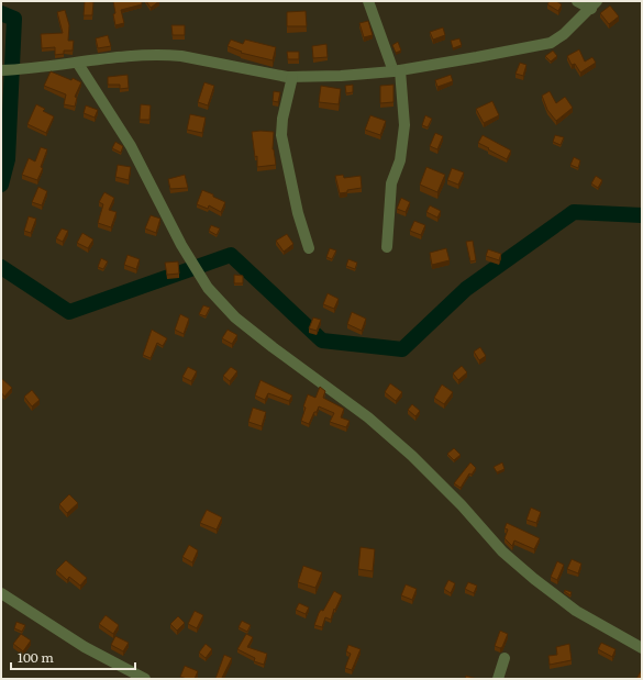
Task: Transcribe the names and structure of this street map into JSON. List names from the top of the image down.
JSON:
{
  "scale_bar": "100 m"
}
